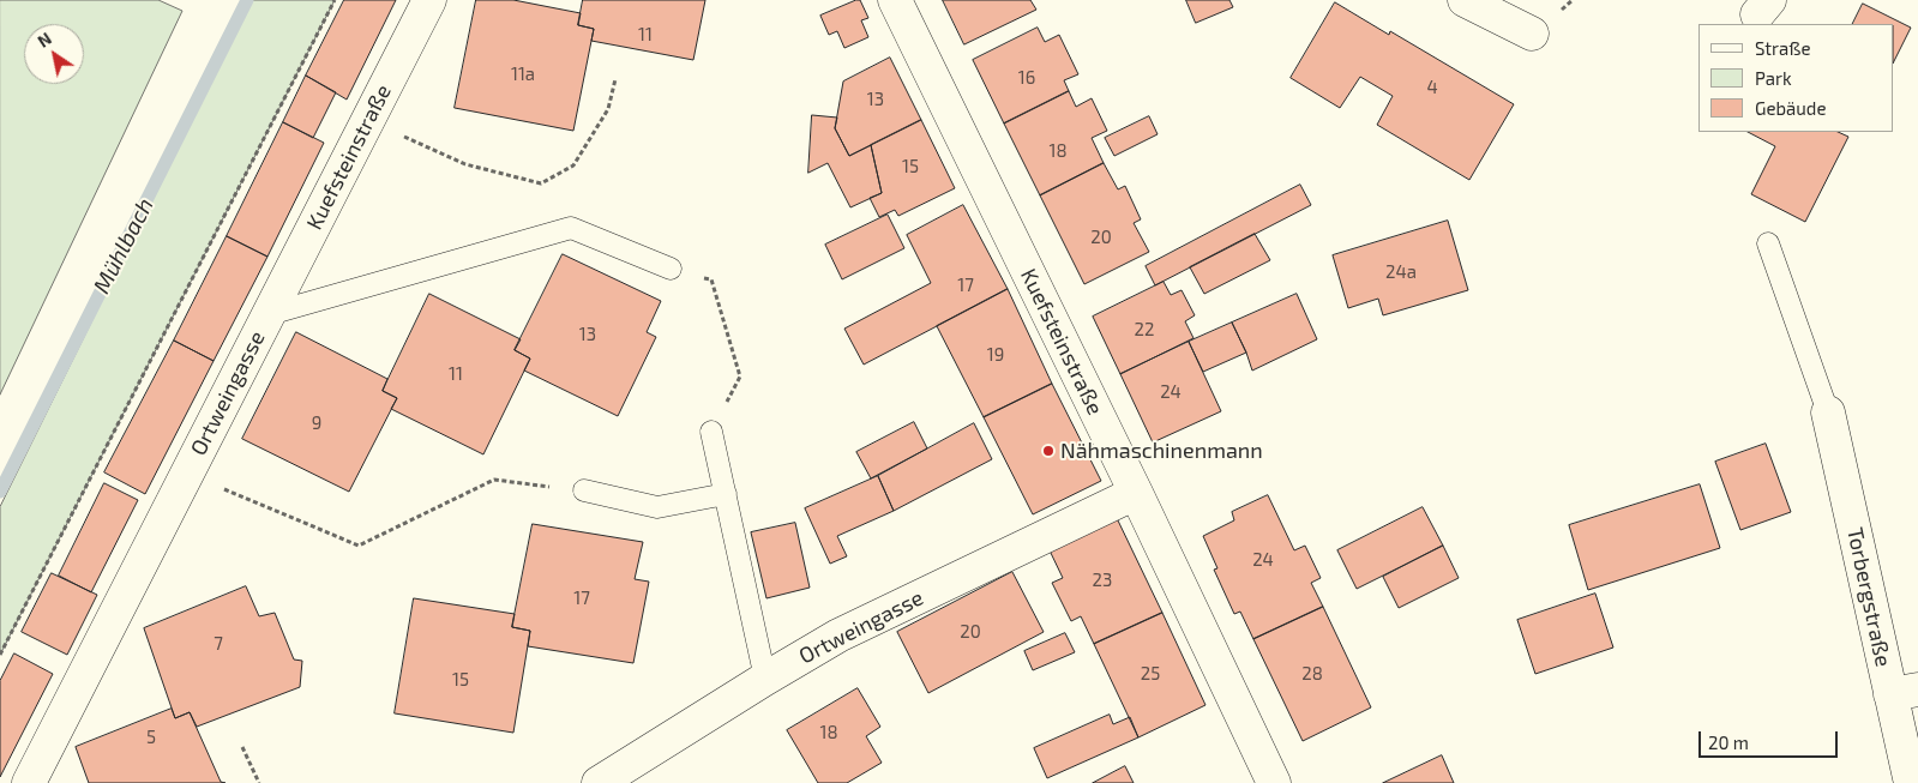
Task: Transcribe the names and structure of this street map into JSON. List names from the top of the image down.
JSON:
{
  "streets": {
    "street": ["Kuefsteinstraße", "Ortweingasse", "Torbergstraße"]
  },
  "crossings": [
    ["Kuefsteinstraße", "Ortweingasse"]
  ],
  "water": ["Mühlbach"],
  "places": ["Nähmaschinenmann"],
  "house_numbers": [
    "11",
    "11a",
    "16",
    "4",
    "13",
    "18",
    "15",
    "20",
    "24a",
    "17",
    "22",
    "13",
    "19",
    "11",
    "24",
    "9",
    "24",
    "23",
    "17",
    "20",
    "7",
    "25",
    "28",
    "15",
    "18",
    "5"
  ],
  "legend": ["Straße", "Park", "Gebäude"],
  "scale_bar": "20 m",
  "north": "top left"
}
